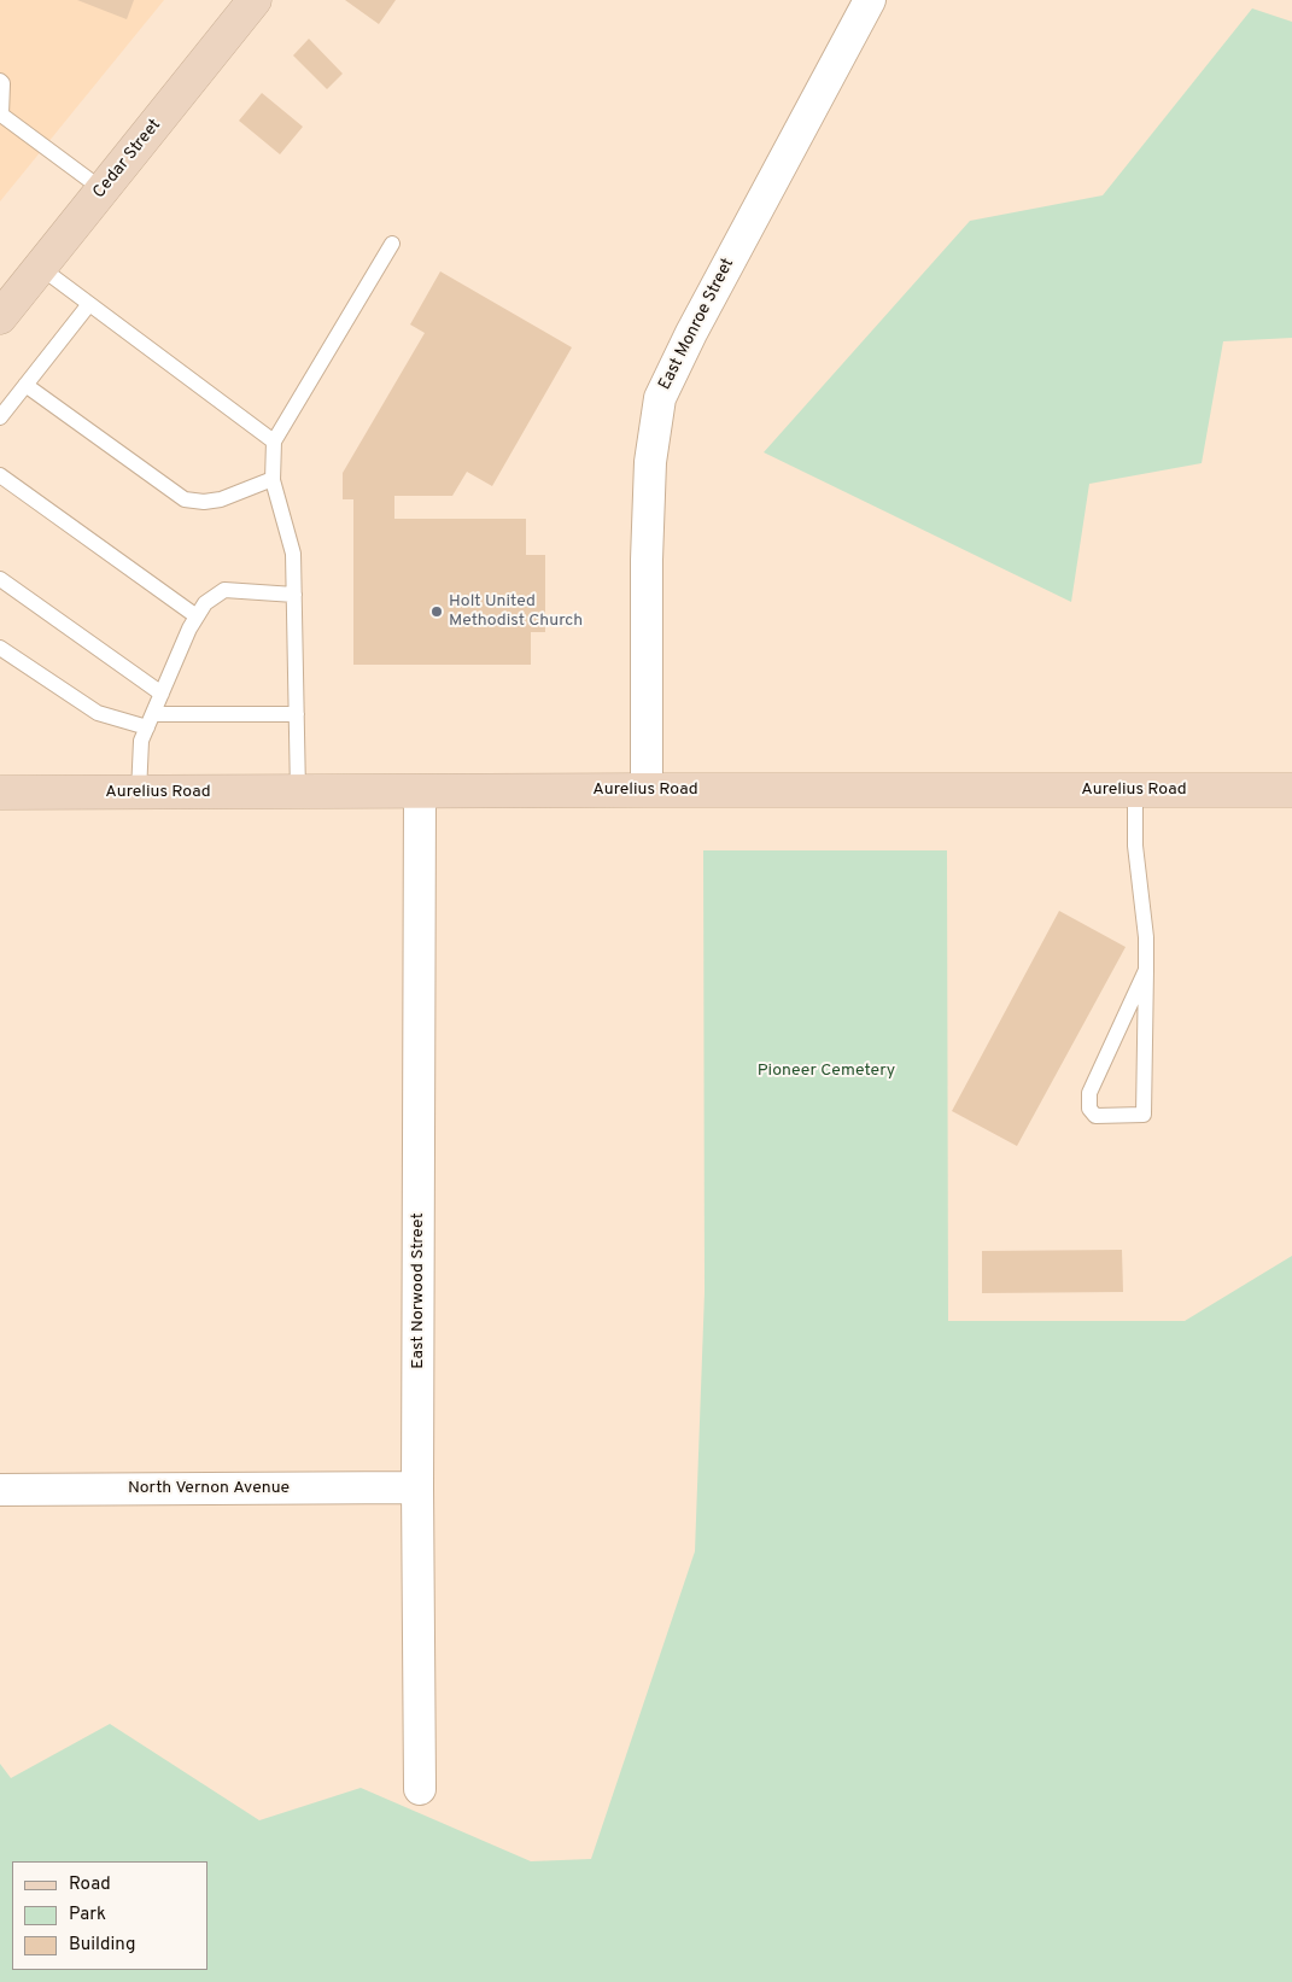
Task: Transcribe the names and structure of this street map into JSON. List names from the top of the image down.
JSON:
{
  "streets": {
    "street": [
      "Cedar Street",
      "East Monroe Street",
      "Aurelius Road",
      "East Norwood Street",
      "North Vernon Avenue"
    ]
  },
  "crossings": [
    ["East Monroe Street", "Aurelius Road"],
    ["Aurelius Road", "East Norwood Street"],
    ["East Norwood Street", "North Vernon Avenue"]
  ],
  "parks": ["Pioneer Cemetery"],
  "places": ["Holt United Methodist Church"],
  "legend": ["Road", "Park", "Building"]
}
